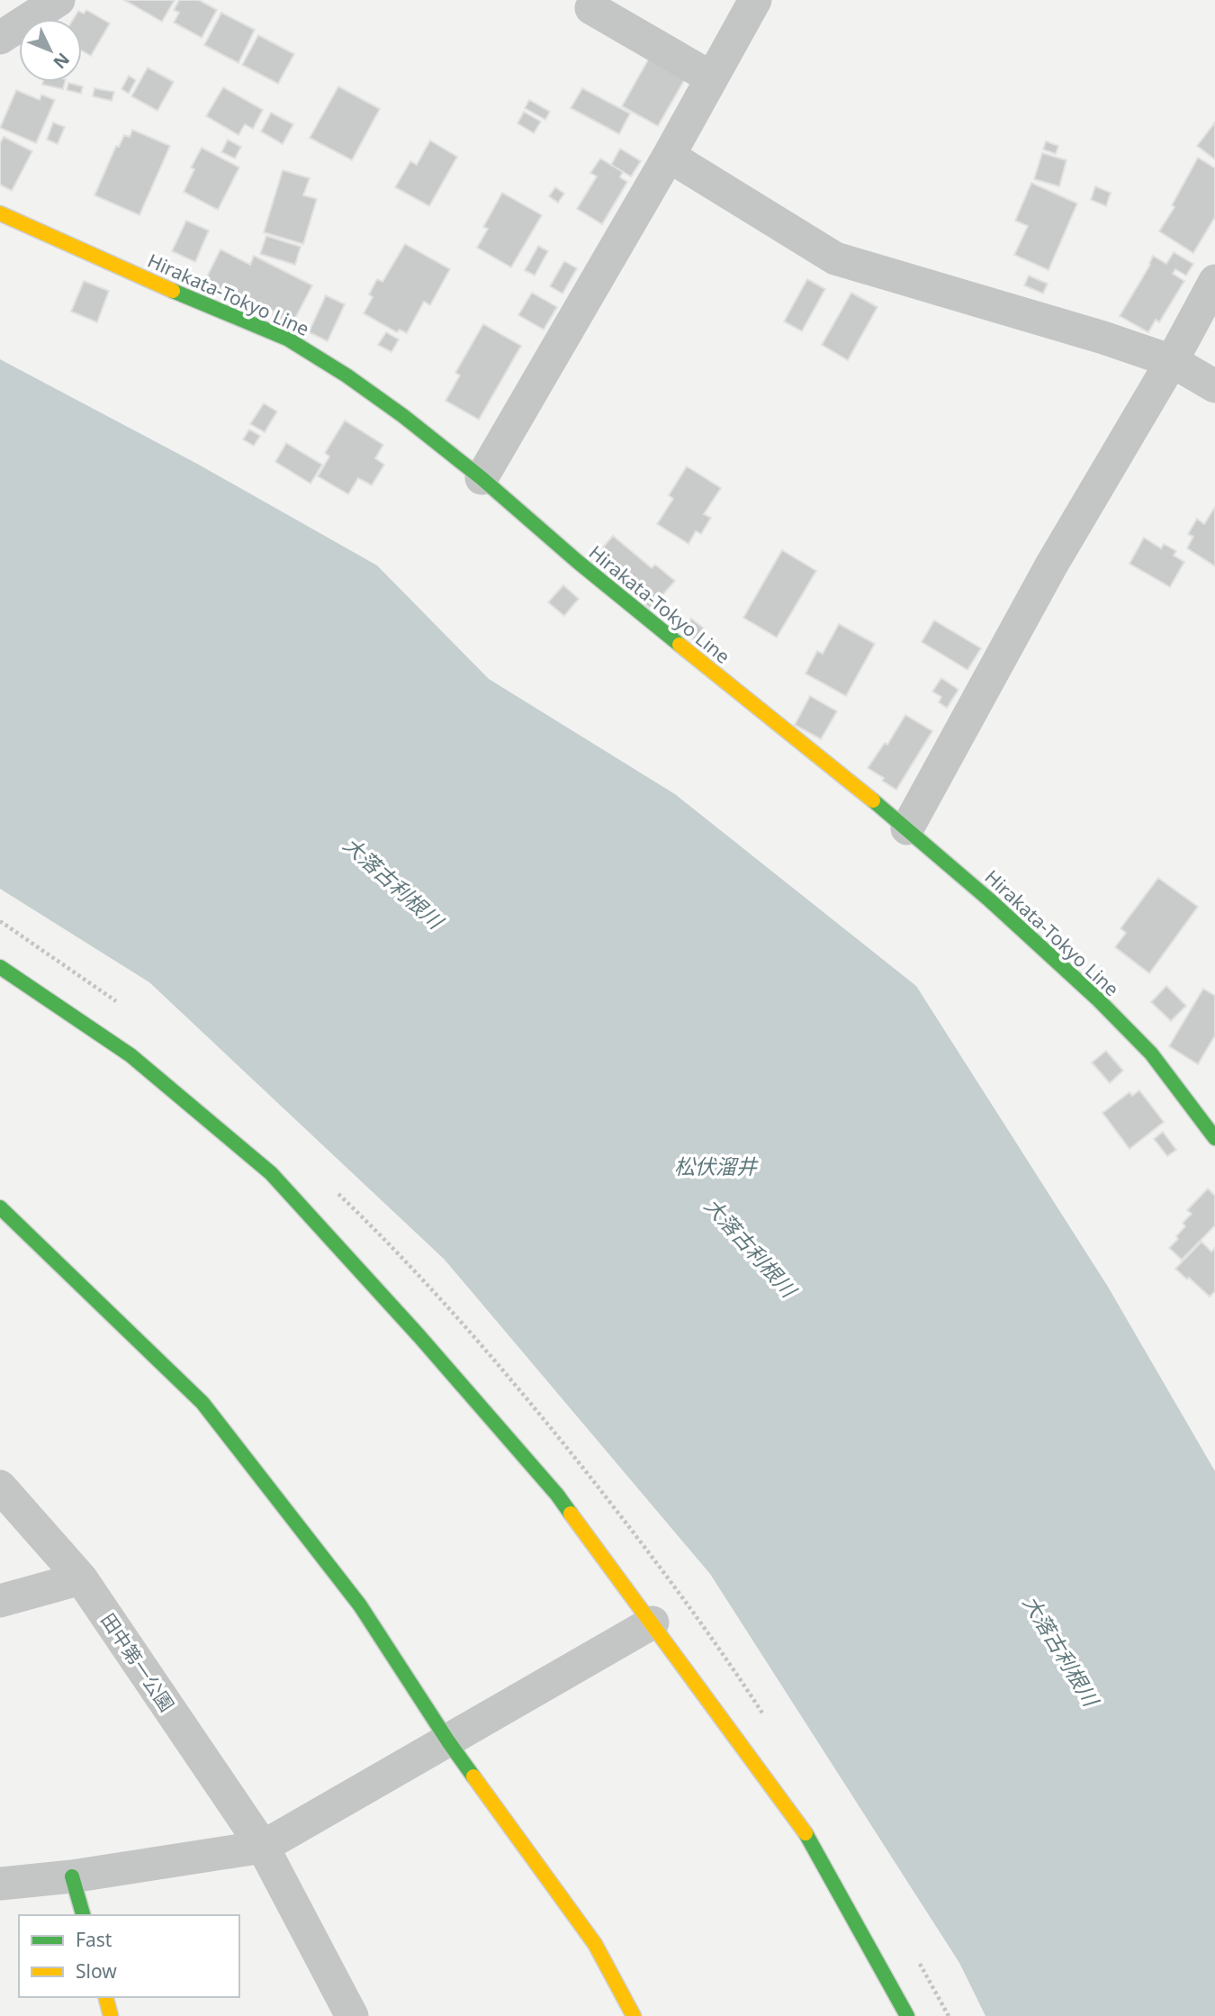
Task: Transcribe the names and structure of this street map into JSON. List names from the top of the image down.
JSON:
{
  "streets": {
    "street": ["Hirakata-Tokyo Line", "田中第一公園"]
  },
  "water": ["大落古利根川", "松伏溜井"],
  "legend": ["Fast", "Slow"],
  "north": "bottom right"
}
